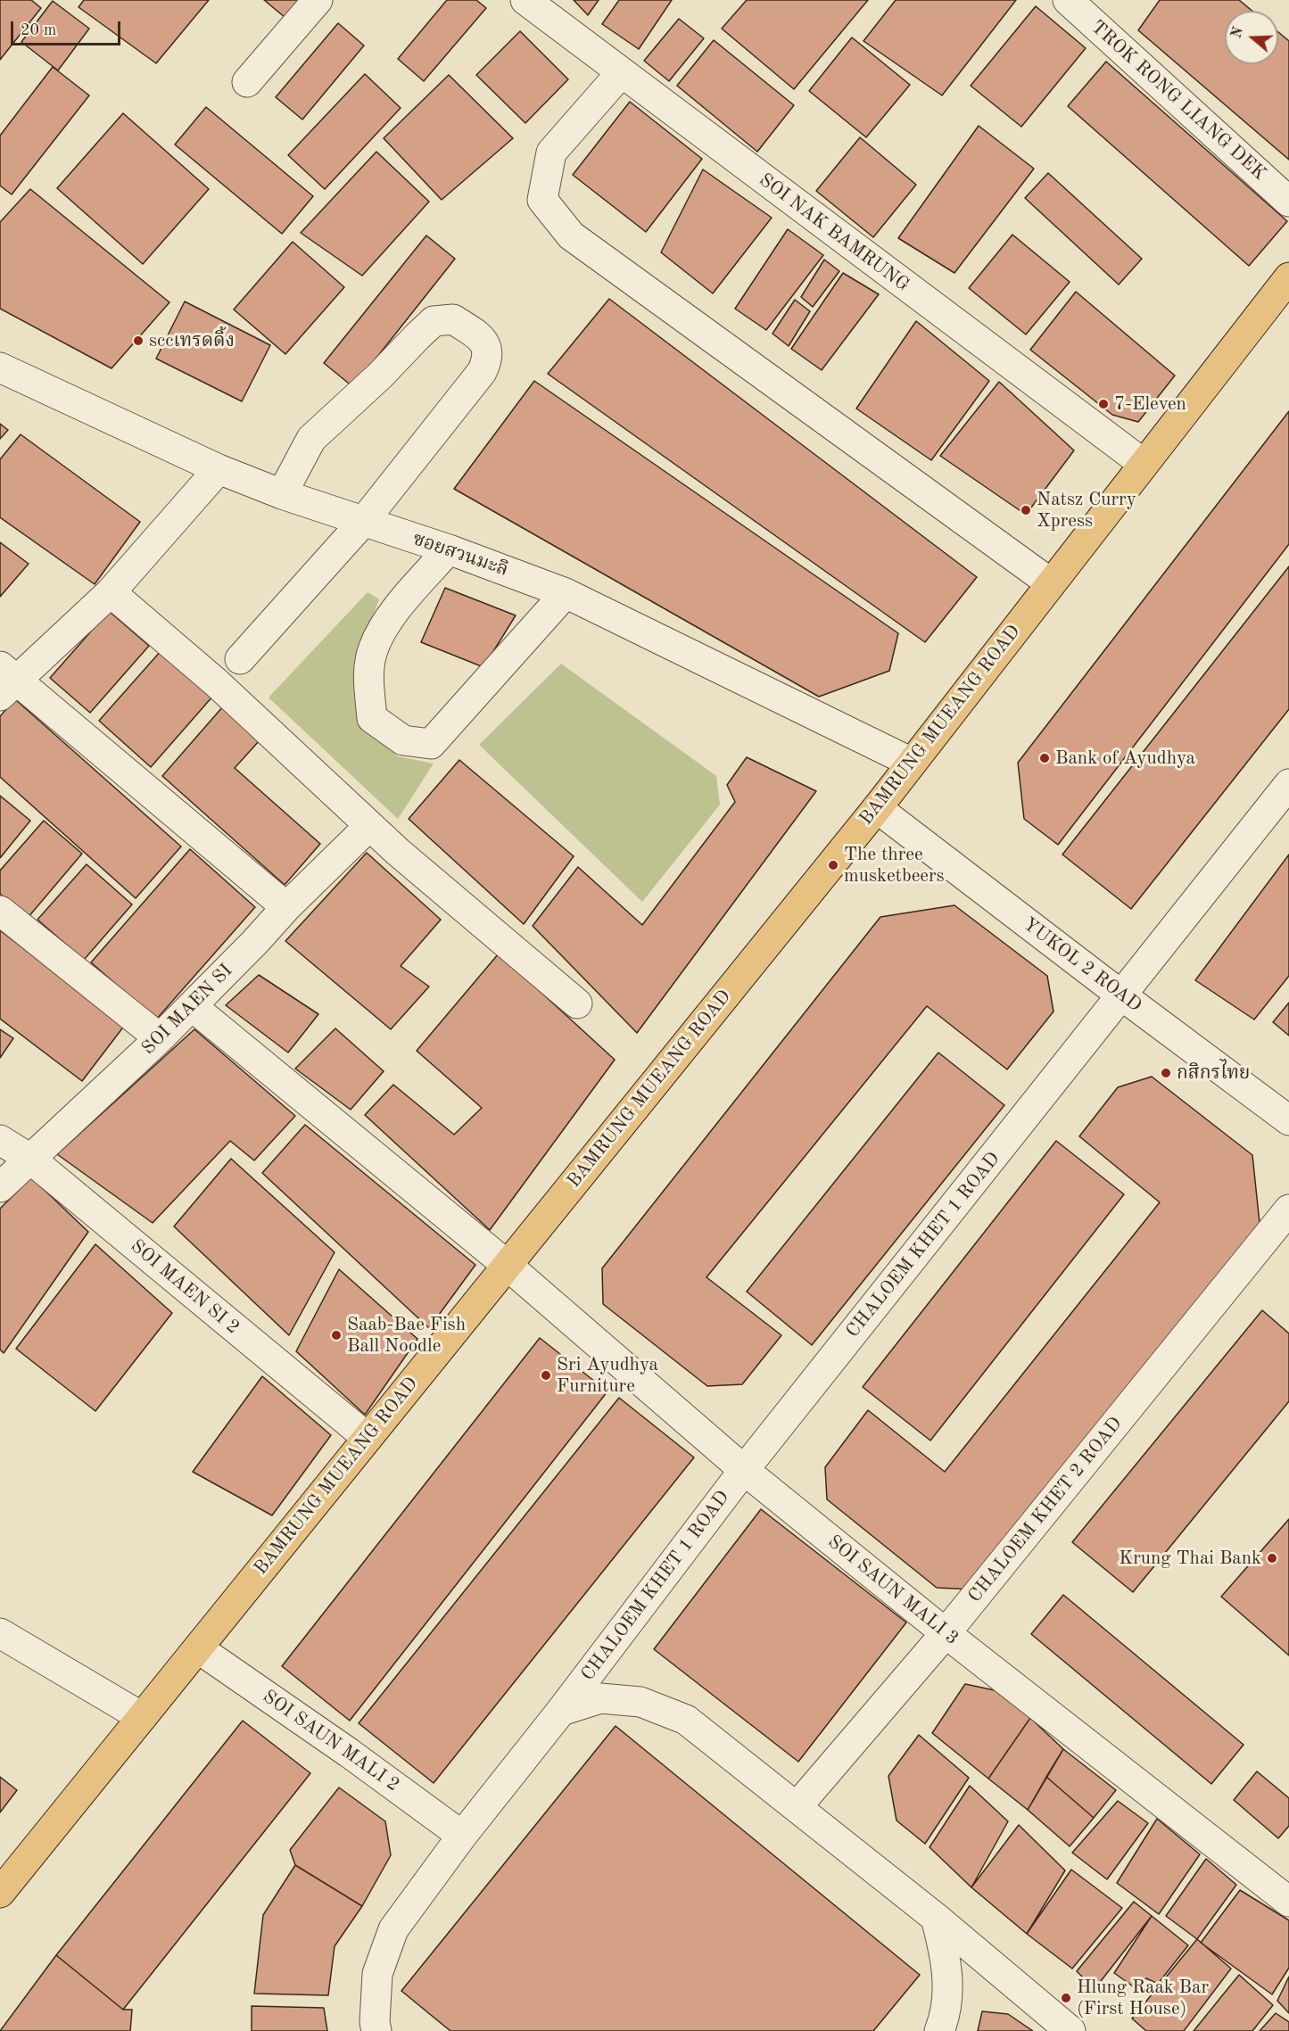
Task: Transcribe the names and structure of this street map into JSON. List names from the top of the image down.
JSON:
{
  "streets": {
    "main road": ["BAMRUNG MUEANG ROAD"],
    "street": [
      "TROK RONG LIANG DEK",
      "SOI NAK BAMRUNG",
      "ซอยสวนมะลิ",
      "YUKOL 2 ROAD",
      "SOI MAEN SI",
      "CHALOEM KHET 1 ROAD",
      "SOI MAEN SI 2",
      "CHALOEM KHET 2 ROAD",
      "SOI SAUN MALI 3",
      "SOI SAUN MALI 2"
    ]
  },
  "crossings": [
    ["SOI NAK BAMRUNG", "BAMRUNG MUEANG ROAD"],
    ["ซอยสวนมะลิ", "BAMRUNG MUEANG ROAD"],
    ["BAMRUNG MUEANG ROAD", "YUKOL 2 ROAD"],
    ["BAMRUNG MUEANG ROAD", "SOI MAEN SI 2"],
    ["BAMRUNG MUEANG ROAD", "SOI SAUN MALI 3"],
    ["BAMRUNG MUEANG ROAD", "SOI SAUN MALI 2"],
    ["YUKOL 2 ROAD", "CHALOEM KHET 1 ROAD"],
    ["SOI MAEN SI", "SOI MAEN SI 2"],
    ["SOI MAEN SI", "SOI SAUN MALI 3"],
    ["CHALOEM KHET 1 ROAD", "CHALOEM KHET 2 ROAD"],
    ["CHALOEM KHET 1 ROAD", "SOI SAUN MALI 3"],
    ["CHALOEM KHET 1 ROAD", "SOI SAUN MALI 2"],
    ["CHALOEM KHET 2 ROAD", "SOI SAUN MALI 3"]
  ],
  "places": [
    "sccเทรดดิ้ง",
    "7-Eleven",
    "Natsz Curry Xpress",
    "Bank of Ayudhya",
    "The three musketbeers",
    "กสิกรไทย",
    "Saab-Bae Fish Ball Noodle",
    "Sri Ayudhya Furniture",
    "Krung Thai Bank",
    "Hlung Raak Bar (First House)"
  ],
  "scale_bar": "20 m",
  "north": "left"
}
